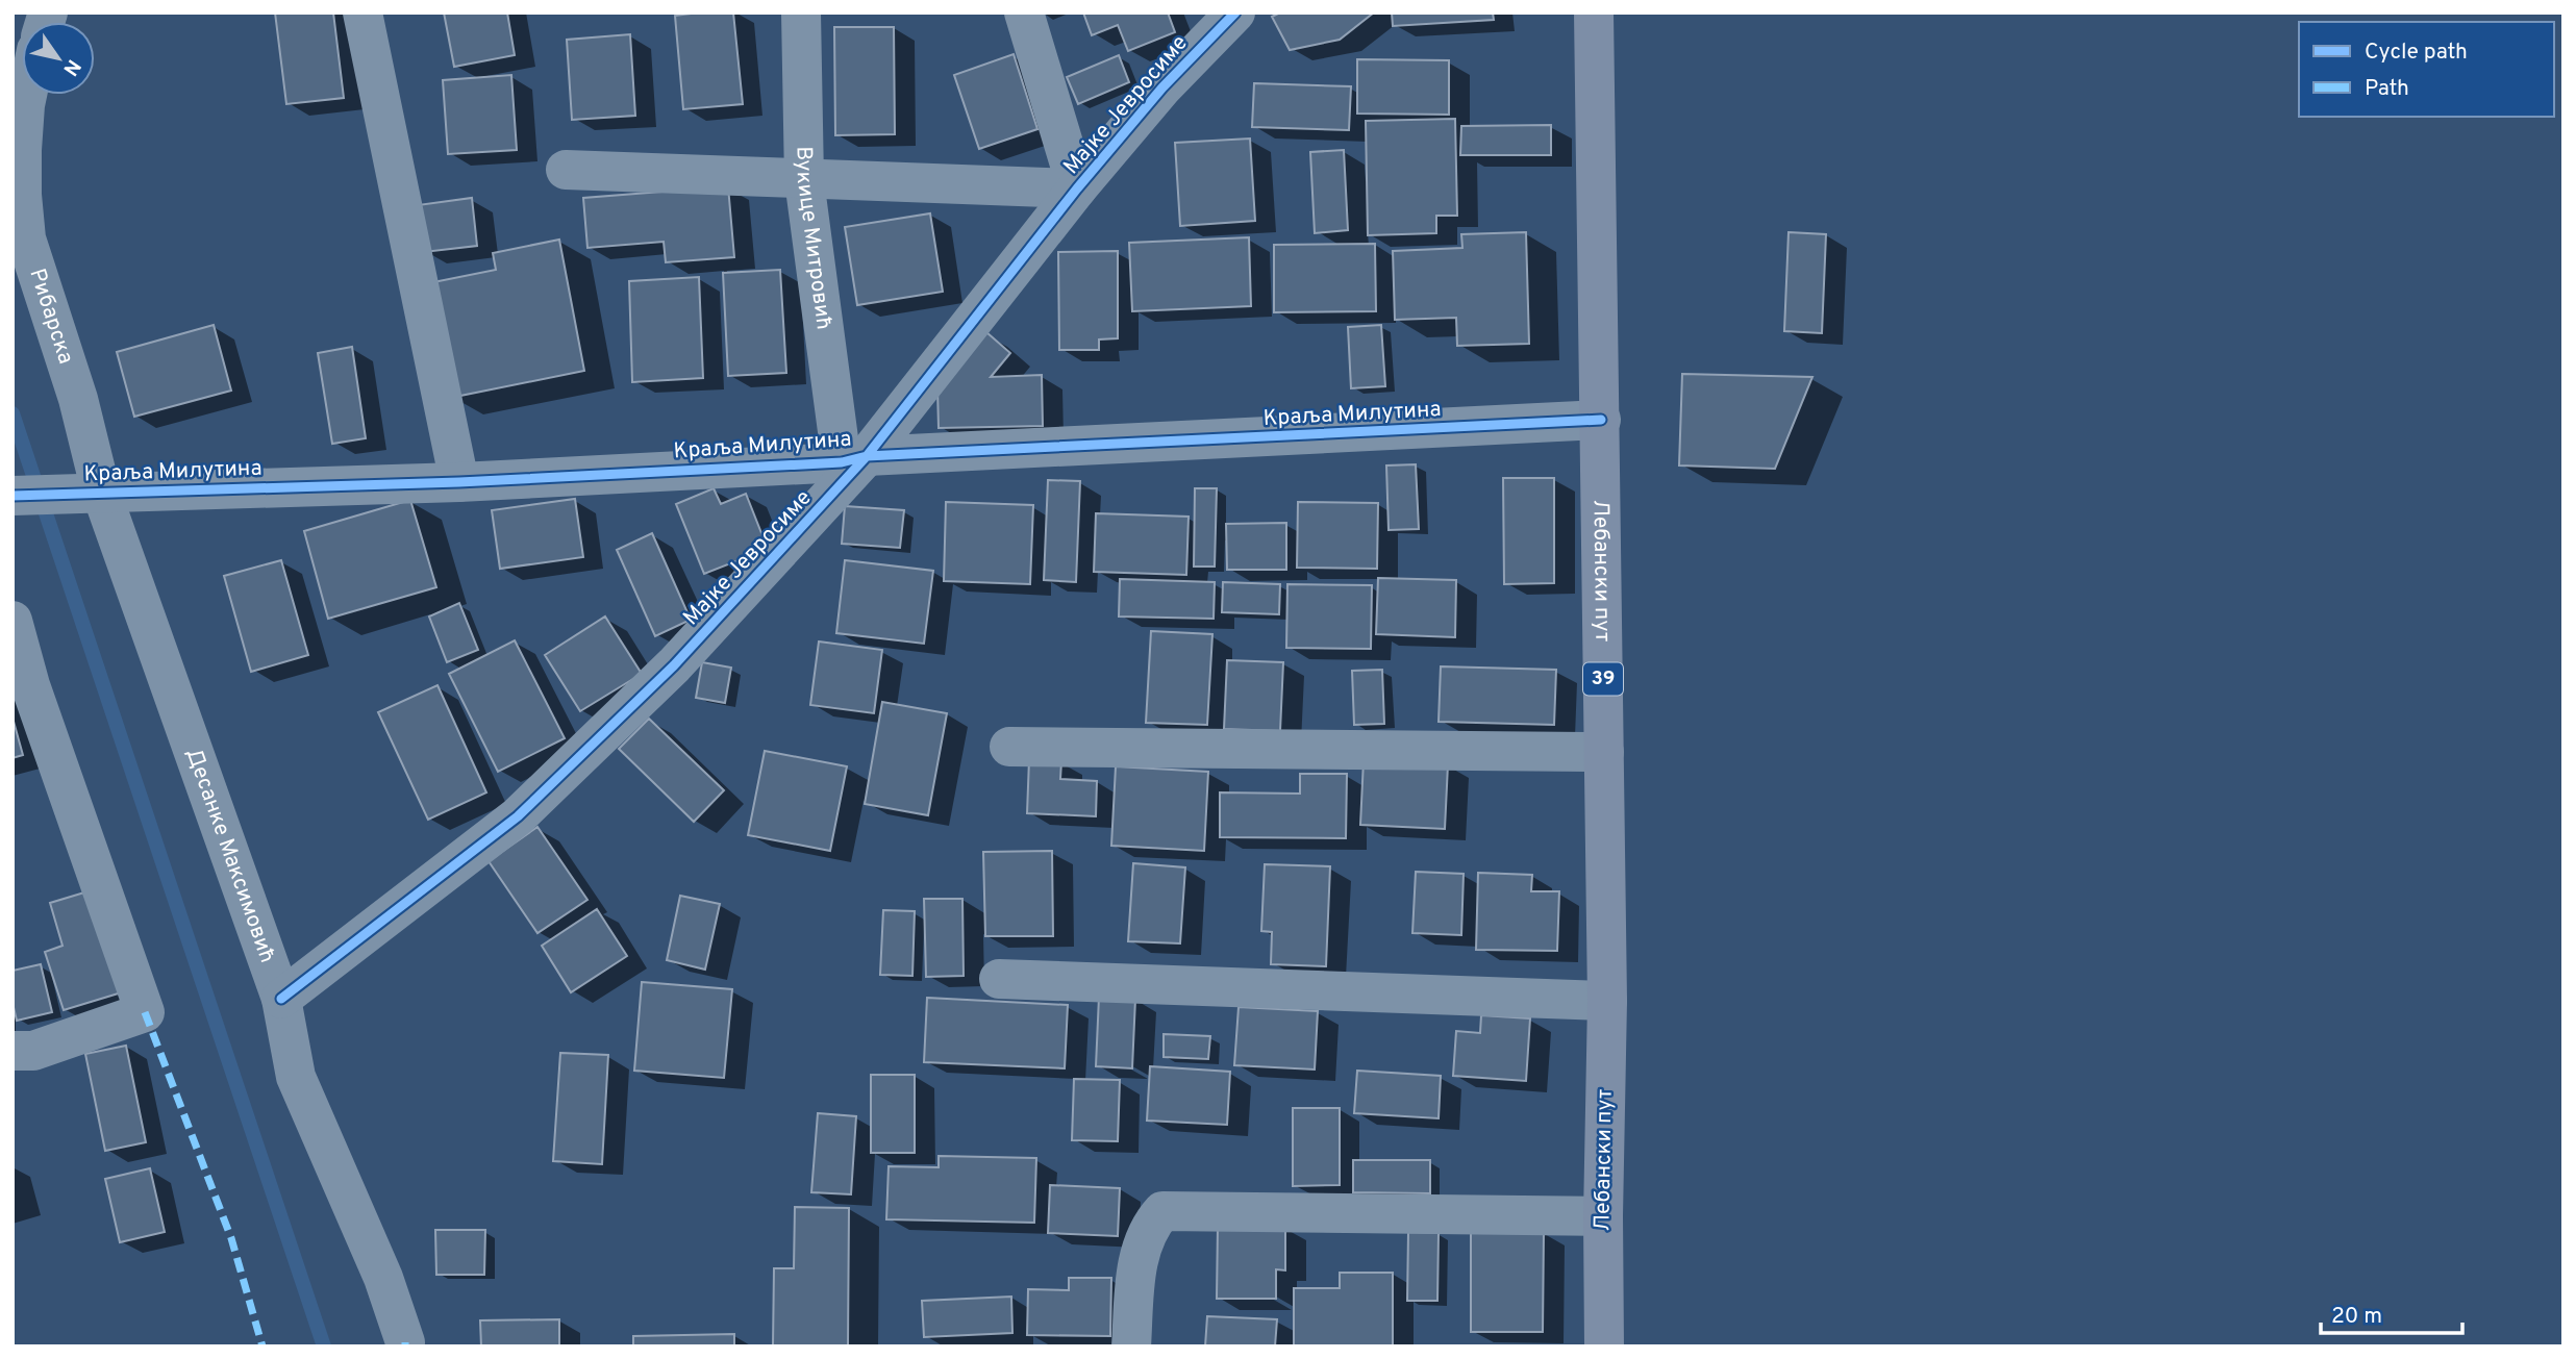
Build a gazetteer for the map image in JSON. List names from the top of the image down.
{
  "streets": {
    "main road": ["Лебански пут", "39"],
    "street": [
      "Мајке Јевросиме",
      "Вукице Митровић",
      "Рибарска",
      "Краља Милутина",
      "Десанке Максимовић"
    ]
  },
  "crossings": [
    ["Мајке Јевросиме", "Вукице Митровић"],
    ["Мајке Јевросиме", "Краља Милутина"],
    ["Мајке Јевросиме", "Десанке Максимовић"],
    ["Вукице Митровић", "Краља Милутина"],
    ["Рибарска", "Краља Милутина"],
    ["Рибарска", "Десанке Максимовић"],
    ["Краља Милутина", "Лебански пут"],
    ["Краља Милутина", "Десанке Максимовић"]
  ],
  "legend": ["Cycle path", "Path"],
  "scale_bar": "20 m",
  "north": "bottom right"
}
